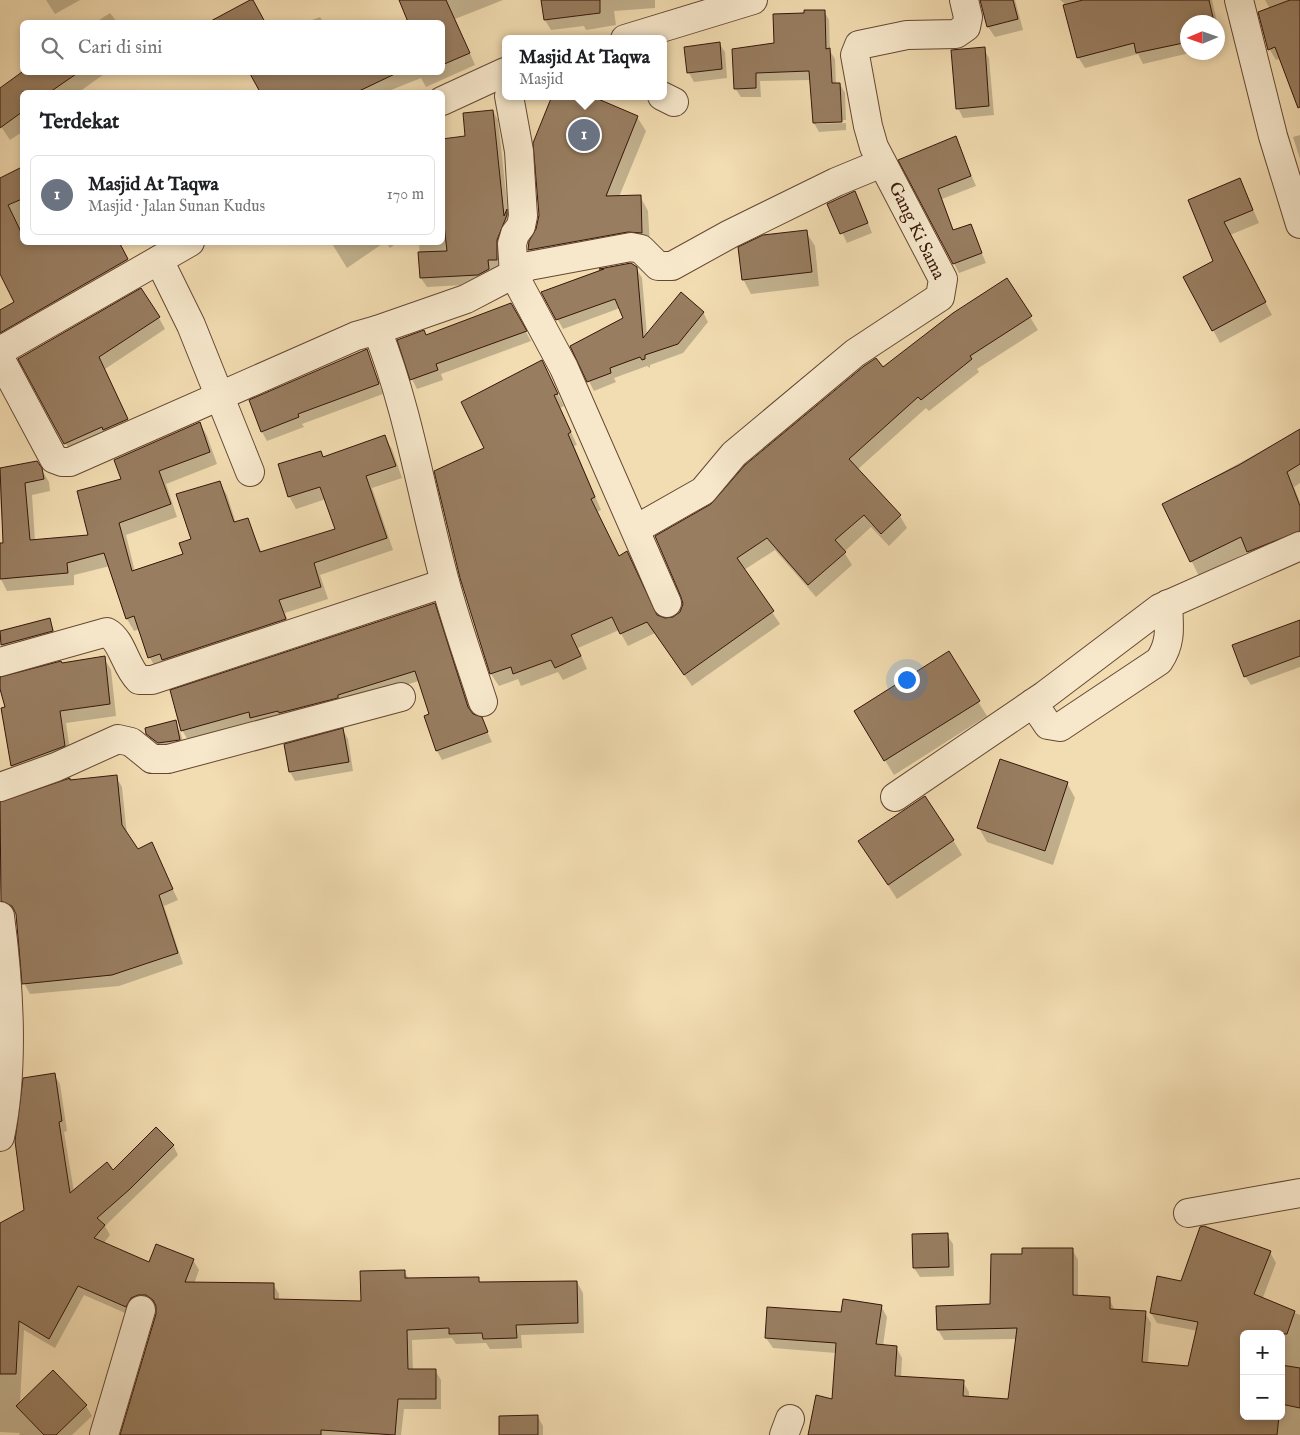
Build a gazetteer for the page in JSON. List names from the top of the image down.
{
  "streets": {
    "street": ["Gang Ki Sama"]
  },
  "north": "left",
  "page": {
    "search": "Cari di sini",
    "popup": ["Masjid At Taqwa", "Masjid"],
    "heading": "Terdekat",
    "pins": "1",
    "list": [
      {
        "mark": "1",
        "name": "Masjid At Taqwa",
        "note": "Masjid · Jalan Sunan Kudus",
        "value": "170 m"
      }
    ],
    "map_buttons": ["+", "−"]
  }
}
